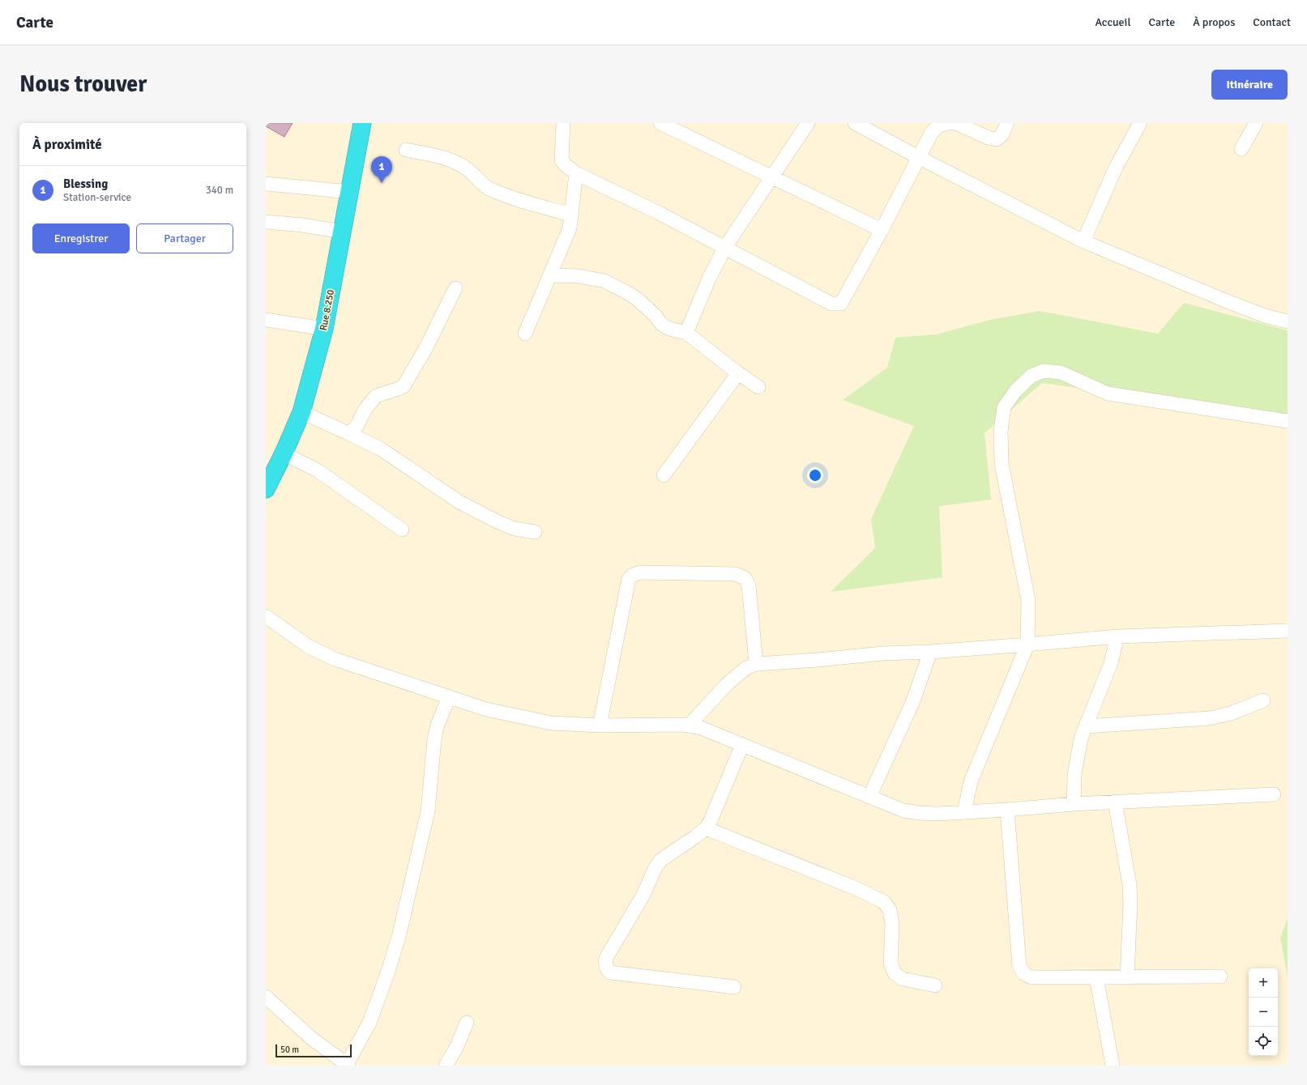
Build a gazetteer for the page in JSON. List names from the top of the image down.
{
  "streets": {
    "highway": ["Rue 8.250"]
  },
  "scale_bar": "50 m",
  "page": {
    "header": "Carte",
    "nav": [
      "Accueil",
      "Carte",
      "À propos",
      "Contact"
    ],
    "buttons": [
      "Itinéraire",
      ["Enregistrer", "Partager"]
    ],
    "title": "Nous trouver",
    "heading": "À proximité",
    "pins": "1",
    "list": [
      {
        "mark": "1",
        "name": "Blessing",
        "note": "Station-service",
        "value": "340 m"
      }
    ],
    "map_buttons": ["+", "−"],
    "scale": "50 m"
  }
}
